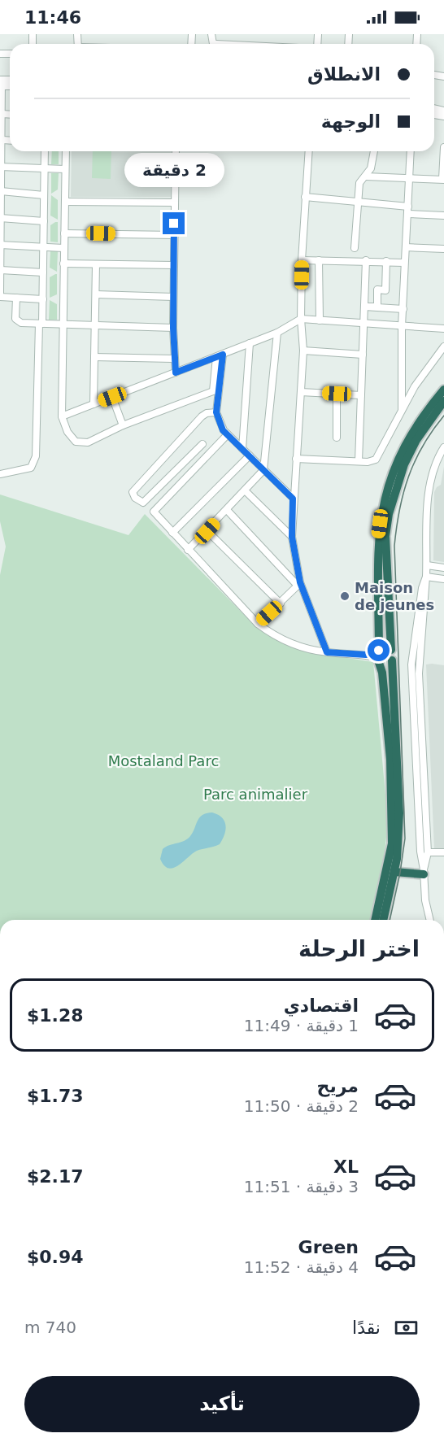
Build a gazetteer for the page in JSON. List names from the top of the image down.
{
  "parks": ["Mostaland Parc", "Parc animalier"],
  "places": ["Maison de jeunes"],
  "page": {
    "status": "11:46",
    "banner": ["الانطلاق", "الوجهة"],
    "bubble": "2 دقيقة",
    "heading": "اختر الرحلة",
    "list": [
      {
        "name": "اقتصادي",
        "note": "1 دقيقة · 11:49",
        "value": "$1.28"
      },
      {
        "name": "مريح",
        "note": "2 دقيقة · 11:50",
        "value": "$1.73"
      },
      {
        "name": "XL",
        "note": "3 دقيقة · 11:51",
        "value": "$2.17"
      },
      {
        "name": "Green",
        "note": "4 دقيقة · 11:52",
        "value": "$0.94"
      }
    ],
    "pay": ["نقدًا", "740 m"],
    "buttons": "تأكيد"
  }
}
